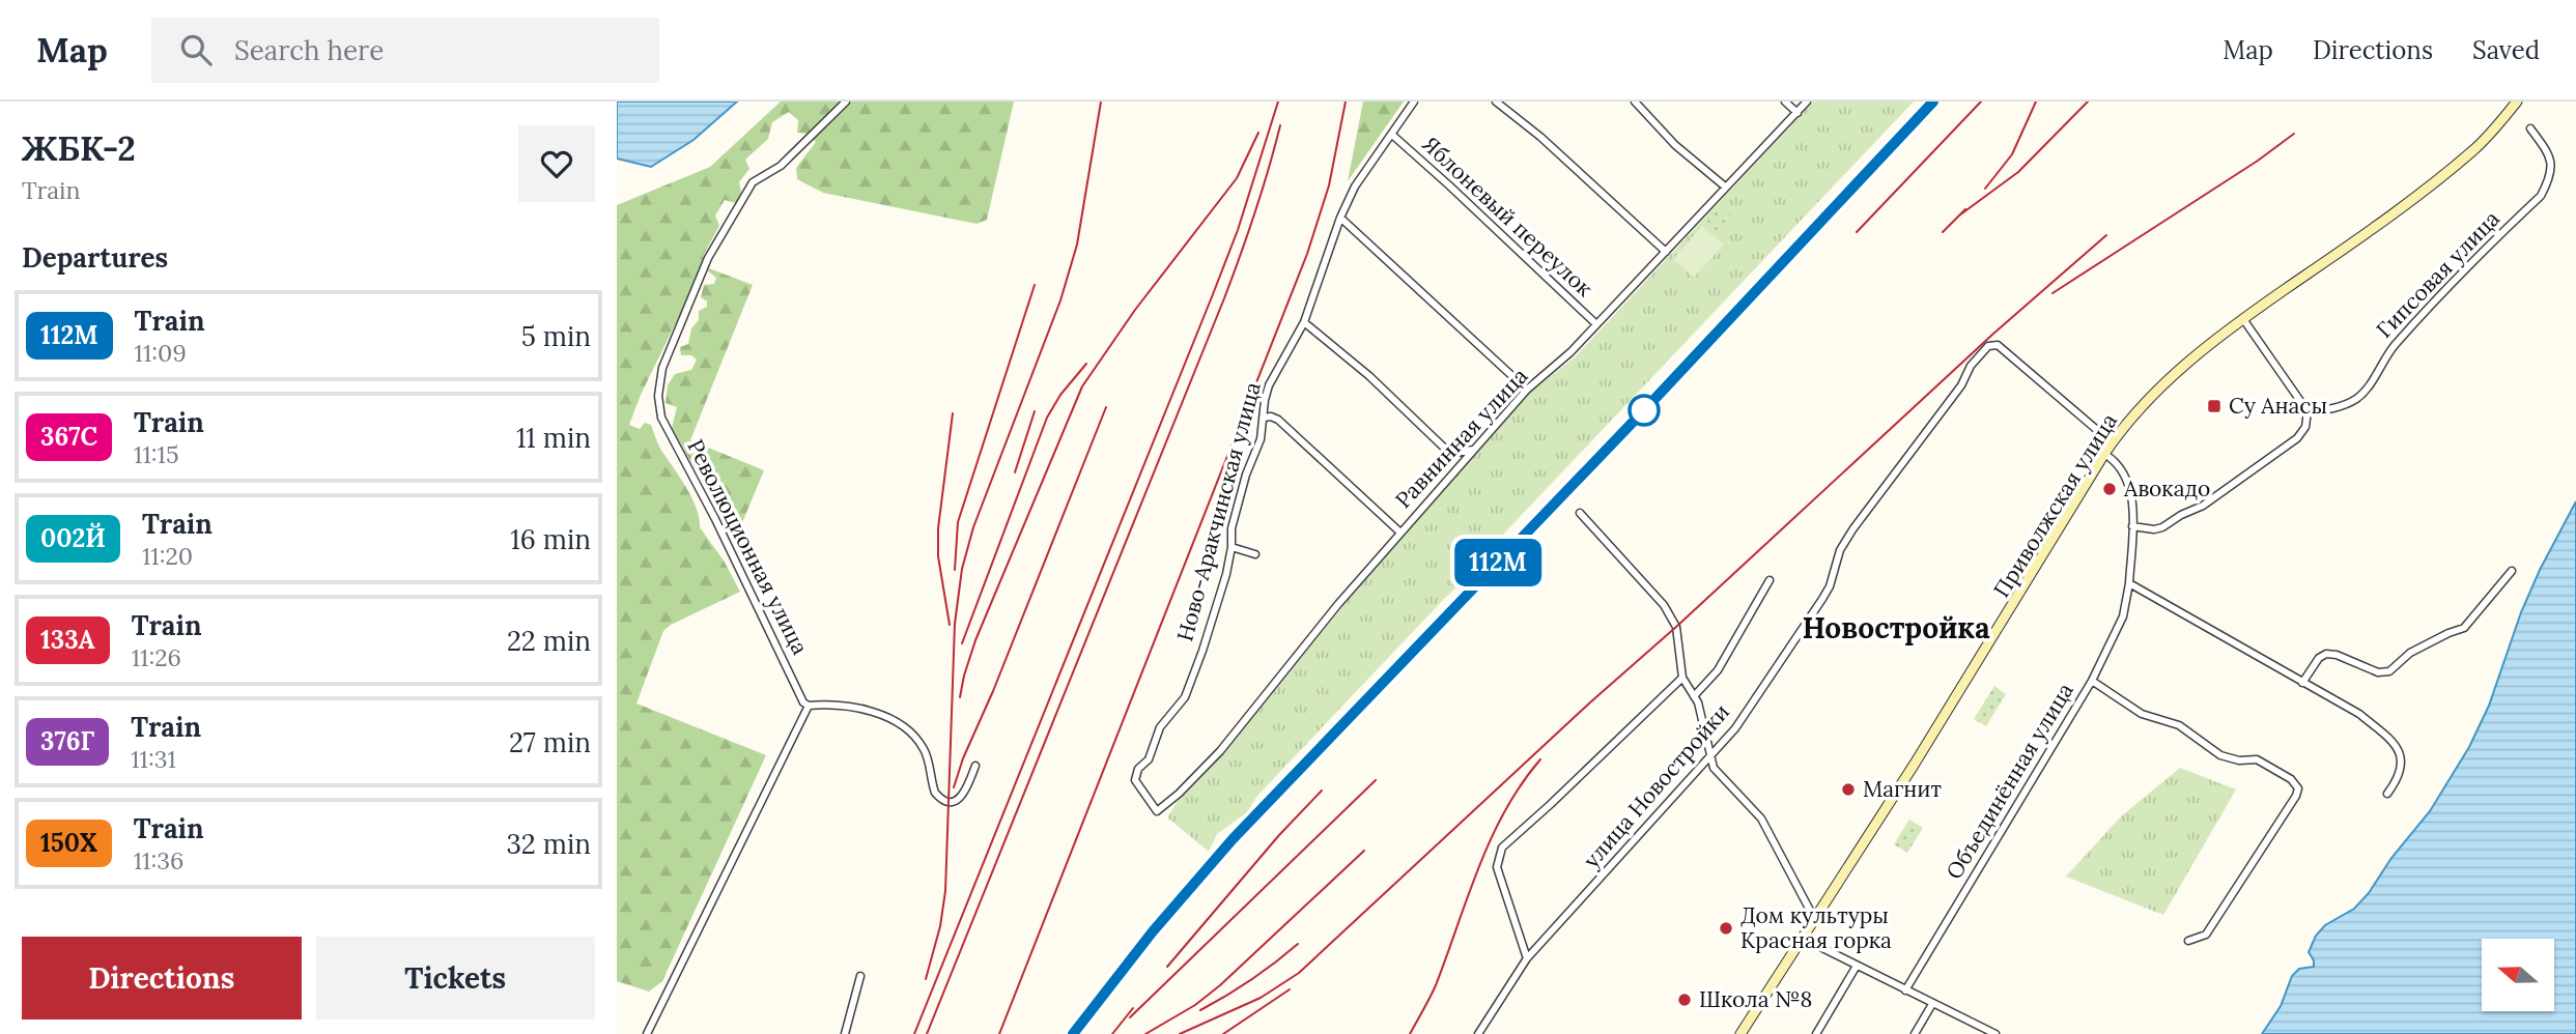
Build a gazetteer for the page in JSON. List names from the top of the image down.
{
  "streets": {
    "main road": ["Приволжская улица"],
    "street": [
      "Яблоневый переулок",
      "Гипсовая улица",
      "Равнинная улица",
      "Ново-Аракчинская улица",
      "Революционная улица",
      "Объединённая улица",
      "улица Новостройки"
    ]
  },
  "crossings": [
    ["Яблоневый переулок", "Равнинная улица"],
    ["Яблоневый переулок", "Ново-Аракчинская улица"],
    ["Равнинная улица", "Ново-Аракчинская улица"],
    ["Приволжская улица", "Объединённая улица"],
    ["Приволжская улица", "улица Новостройки"]
  ],
  "districts": ["Новостройка"],
  "places": {
    "transit": ["Су Анасы"],
    "other": [
      "Авокадо",
      "Магнит",
      "Дом культуры Красная горка",
      "Школа №8"
    ]
  },
  "north": "left",
  "page": {
    "header": "Map",
    "search": "Search here",
    "nav": ["Map", "Directions", "Saved"],
    "heading": [
      ["ЖБК-2", "Train"],
      "Departures"
    ],
    "on_map": "112М",
    "list": [
      {
        "mark": "112М",
        "name": "Train",
        "note": "11:09",
        "value": "5 min"
      },
      {
        "mark": "367С",
        "name": "Train",
        "note": "11:15",
        "value": "11 min"
      },
      {
        "mark": "002Й",
        "name": "Train",
        "note": "11:20",
        "value": "16 min"
      },
      {
        "mark": "133А",
        "name": "Train",
        "note": "11:26",
        "value": "22 min"
      },
      {
        "mark": "376Г",
        "name": "Train",
        "note": "11:31",
        "value": "27 min"
      },
      {
        "mark": "150Х",
        "name": "Train",
        "note": "11:36",
        "value": "32 min"
      }
    ],
    "buttons": ["Directions", "Tickets"]
  }
}
